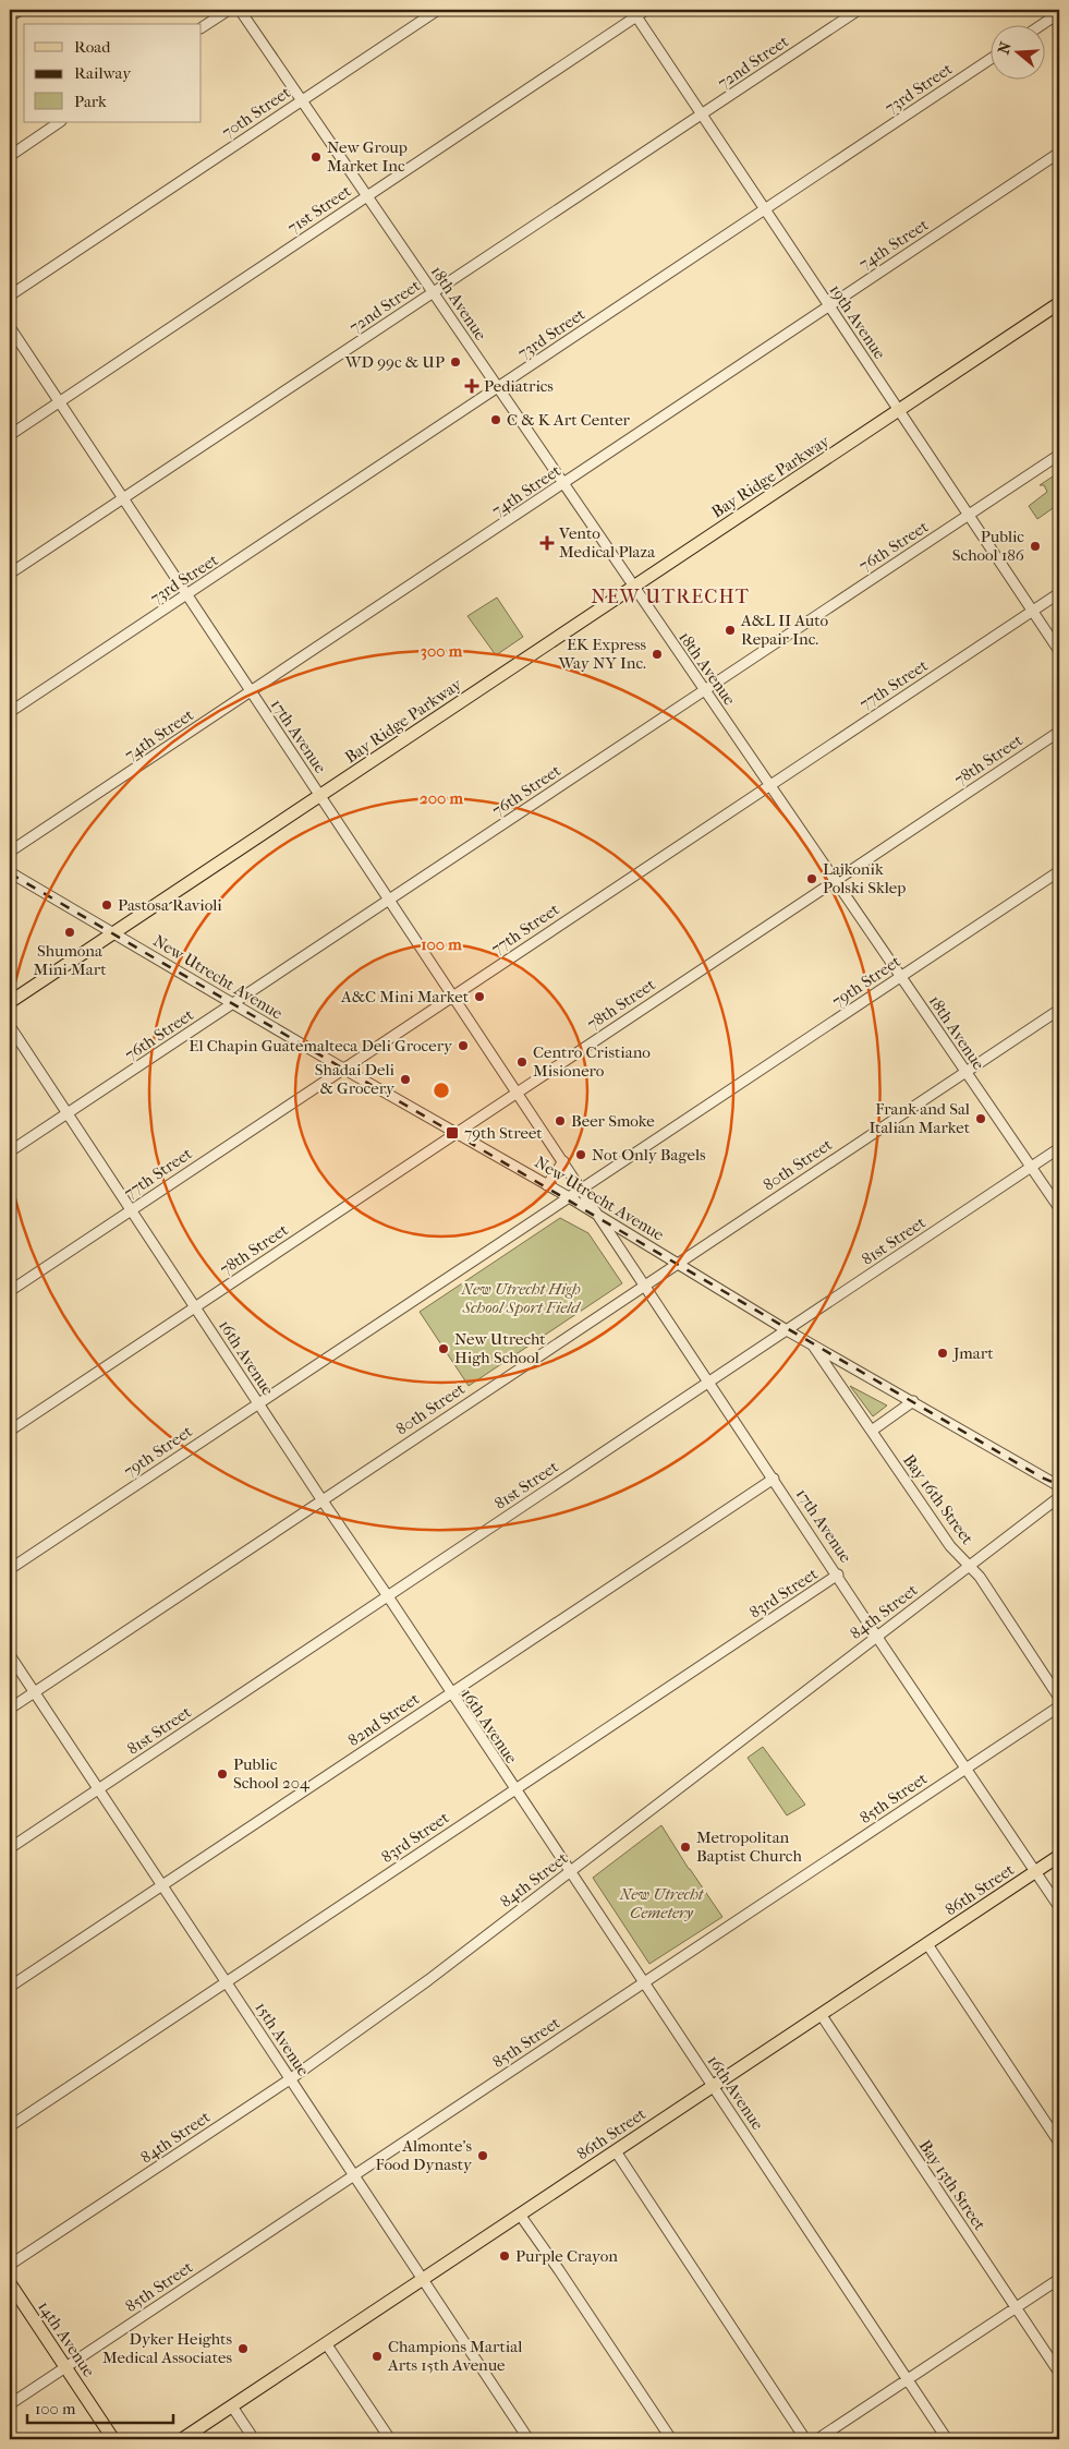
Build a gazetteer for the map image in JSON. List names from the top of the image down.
{
  "streets": {
    "main road": ["Bay Ridge Parkway", "86th Street", "14th Avenue"],
    "street": [
      "72nd Street",
      "73rd Street",
      "70th Street",
      "71st Street",
      "74th Street",
      "18th Avenue",
      "19th Avenue",
      "76th Street",
      "77th Street",
      "17th Avenue",
      "78th Street",
      "New Utrecht Avenue",
      "79th Street",
      "80th Street",
      "81st Street",
      "16th Avenue",
      "Bay 16th Street",
      "83rd Street",
      "84th Street",
      "82nd Street",
      "85th Street",
      "15th Avenue",
      "Bay 13th Street"
    ]
  },
  "crossings": [
    ["72nd Street", "18th Avenue"],
    ["72nd Street", "19th Avenue"],
    ["72nd Street", "17th Avenue"],
    ["73rd Street", "18th Avenue"],
    ["73rd Street", "19th Avenue"],
    ["73rd Street", "17th Avenue"],
    ["70th Street", "18th Avenue"],
    ["71st Street", "18th Avenue"],
    ["71st Street", "19th Avenue"],
    ["71st Street", "17th Avenue"],
    ["74th Street", "18th Avenue"],
    ["74th Street", "19th Avenue"],
    ["74th Street", "17th Avenue"],
    ["18th Avenue", "Bay Ridge Parkway"],
    ["18th Avenue", "76th Street"],
    ["18th Avenue", "77th Street"],
    ["18th Avenue", "78th Street"],
    ["18th Avenue", "79th Street"],
    ["18th Avenue", "80th Street"],
    ["18th Avenue", "81st Street"],
    ["19th Avenue", "Bay Ridge Parkway"],
    ["19th Avenue", "76th Street"],
    ["19th Avenue", "77th Street"],
    ["Bay Ridge Parkway", "17th Avenue"],
    ["Bay Ridge Parkway", "New Utrecht Avenue"],
    ["76th Street", "17th Avenue"],
    ["76th Street", "New Utrecht Avenue"],
    ["76th Street", "16th Avenue"],
    ["77th Street", "17th Avenue"],
    ["77th Street", "New Utrecht Avenue"],
    ["77th Street", "16th Avenue"],
    ["17th Avenue", "78th Street"],
    ["17th Avenue", "New Utrecht Avenue"],
    ["17th Avenue", "79th Street"],
    ["17th Avenue", "80th Street"],
    ["17th Avenue", "81st Street"],
    ["17th Avenue", "83rd Street"],
    ["17th Avenue", "84th Street"],
    ["17th Avenue", "82nd Street"],
    ["17th Avenue", "85th Street"],
    ["17th Avenue", "86th Street"],
    ["78th Street", "New Utrecht Avenue"],
    ["78th Street", "16th Avenue"],
    ["New Utrecht Avenue", "79th Street"],
    ["New Utrecht Avenue", "80th Street"],
    ["New Utrecht Avenue", "81st Street"],
    ["New Utrecht Avenue", "Bay 16th Street"],
    ["79th Street", "16th Avenue"],
    ["80th Street", "16th Avenue"],
    ["80th Street", "15th Avenue"],
    ["81st Street", "16th Avenue"],
    ["81st Street", "15th Avenue"],
    ["16th Avenue", "83rd Street"],
    ["16th Avenue", "84th Street"],
    ["16th Avenue", "82nd Street"],
    ["16th Avenue", "85th Street"],
    ["16th Avenue", "86th Street"],
    ["Bay 16th Street", "84th Street"],
    ["83rd Street", "15th Avenue"],
    ["84th Street", "15th Avenue"],
    ["82nd Street", "15th Avenue"],
    ["85th Street", "15th Avenue"],
    ["85th Street", "14th Avenue"],
    ["86th Street", "15th Avenue"],
    ["86th Street", "Bay 13th Street"]
  ],
  "districts": ["NEW UTRECHT"],
  "parks": ["New Utrecht High School Sport Field", "New Utrecht Cemetery"],
  "places": {
    "other": [
      "New Group Market Inc",
      "WD 99c & UP",
      "C & K Art Center",
      "Public School 186",
      "A&L II Auto Repair Inc.",
      "EK Express Way NY Inc.",
      "Lajkonik Polski Sklep",
      "Pastosa Ravioli",
      "Shumona Mini Mart",
      "A&C Mini Market",
      "El Chapin Guatemalteca Deli Grocery",
      "Centro Cristiano Misionero",
      "Shadai Deli & Grocery",
      "Frank and Sal Italian Market",
      "Beer Smoke",
      "Not Only Bagels",
      "New Utrecht High School",
      "Jmart",
      "Public School 204",
      "Metropolitan Baptist Church",
      "Almonte's Food Dynasty",
      "Purple Crayon",
      "Dyker Heights Medical Associates",
      "Champions Martial Arts 15th Avenue"
    ],
    "health": ["Pediatrics", "Vento Medical Plaza"],
    "transit": ["79th Street"]
  },
  "legend": ["Road", "Railway", "Park"],
  "scale_bar": "100 m",
  "north": "left",
  "rings": ["300 m", "200 m", "100 m"]
}
